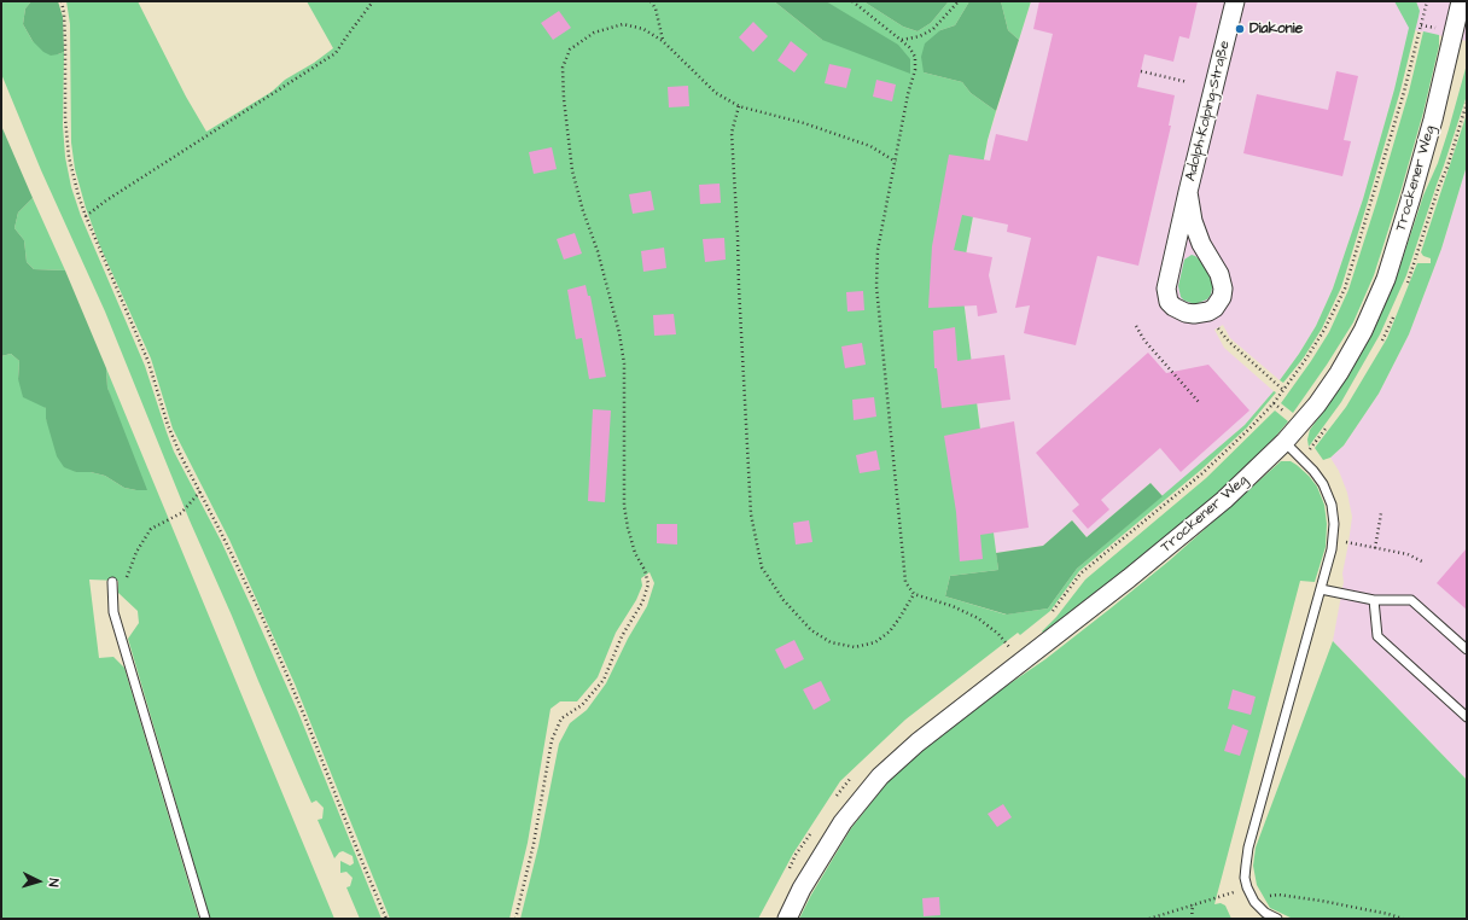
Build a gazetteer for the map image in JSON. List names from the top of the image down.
{
  "streets": {
    "street": ["Adolph-Kolping-Straße", "Trockener Weg"]
  },
  "places": ["Diakonie"],
  "north": "right"
}
